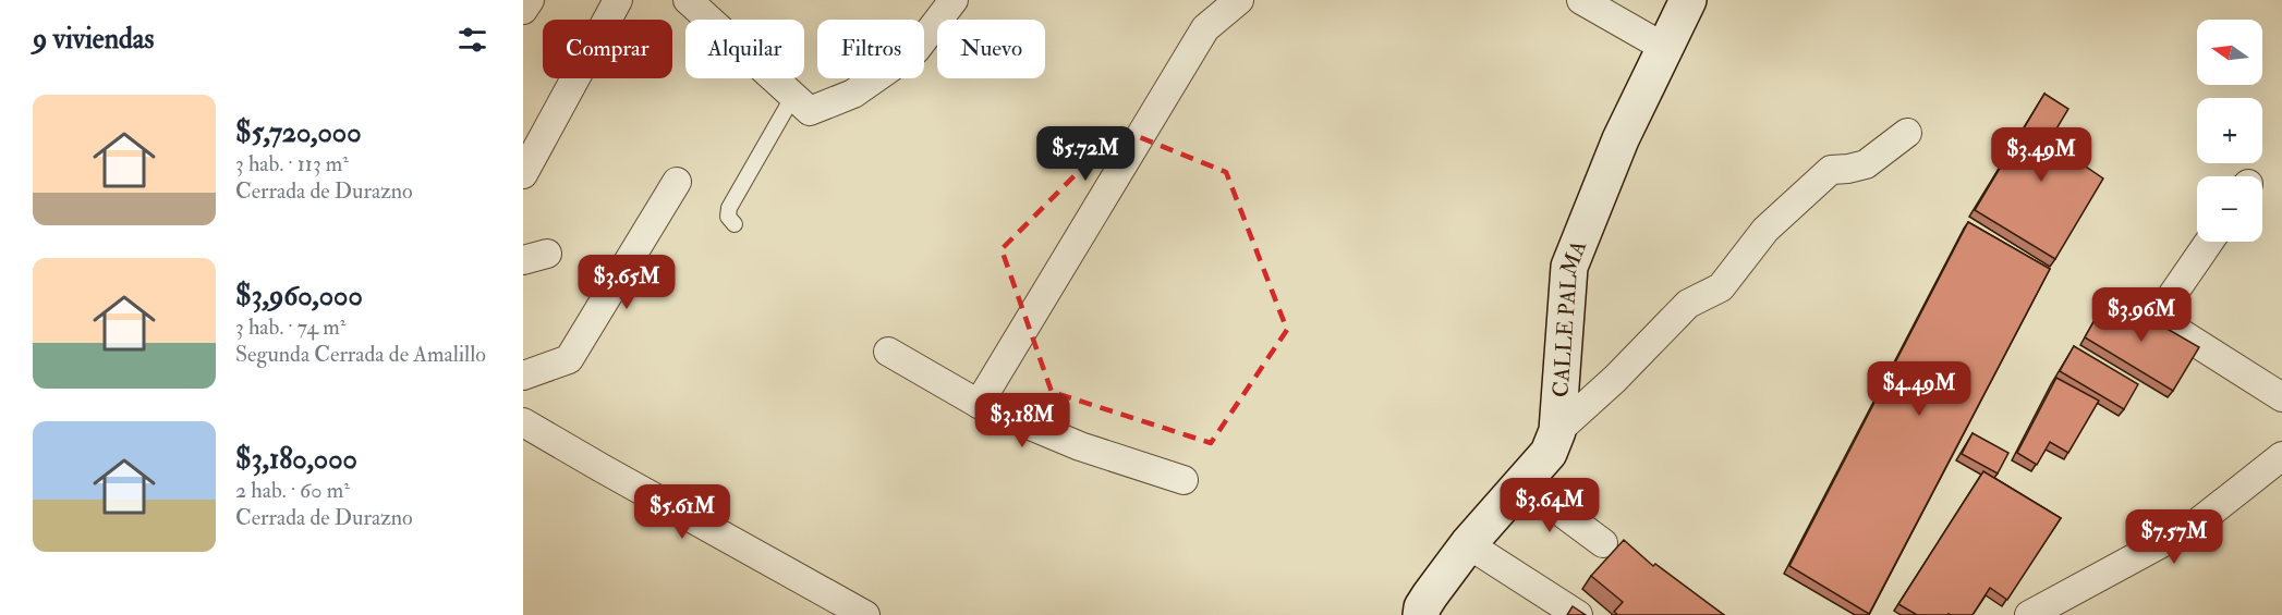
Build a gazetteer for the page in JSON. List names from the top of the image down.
{
  "streets": {
    "street": ["CALLE PALMA"]
  },
  "north": "left",
  "page": {
    "heading": "9 viviendas",
    "map_buttons": ["+", "−"],
    "chip": [
      "Comprar",
      "Alquilar",
      "Filtros",
      "Nuevo"
    ],
    "list": [
      {
        "name": "$5,720,000",
        "note": "3 hab. · 113 m² · Cerrada de Durazno"
      },
      {
        "name": "$3,960,000",
        "note": "3 hab. · 74 m² · Segunda Cerrada de Amalillo"
      },
      {
        "name": "$3,180,000",
        "note": "2 hab. · 60 m² · Cerrada de Durazno"
      }
    ],
    "price": [
      "$5.72M",
      "$3.49M",
      "$3.65M",
      "$3.96M",
      "$4.49M",
      "$3.18M",
      "$3.64M",
      "$5.61M",
      "$7.57M"
    ]
  }
}
